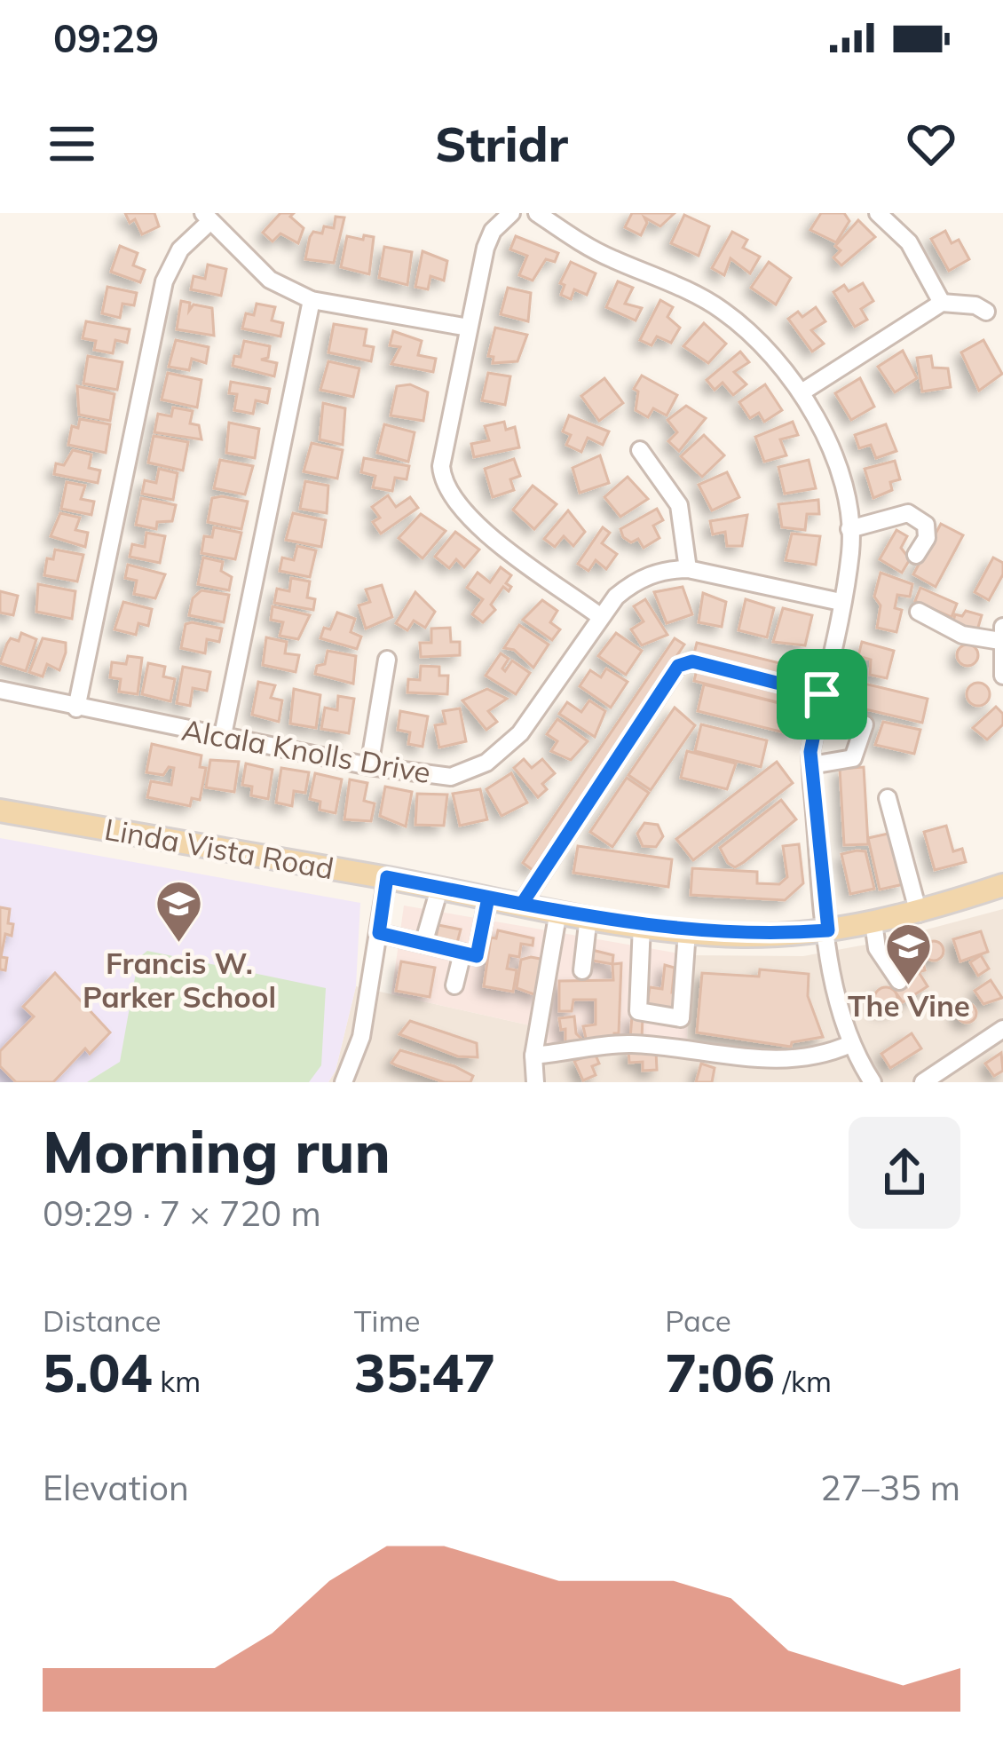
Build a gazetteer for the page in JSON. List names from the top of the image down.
{
  "streets": {
    "main road": ["Linda Vista Road"],
    "street": ["Alcala Knolls Drive"]
  },
  "places": {
    "school or university": ["Francis W. Parker School", "The Vine"]
  },
  "page": {
    "status": "09:29",
    "header": "Stridr",
    "heading": ["Morning run", "09:29 · 7 × 720 m"],
    "stats": [
      ["Distance", "5.04 km"],
      ["Time", "35:47"],
      ["Pace", "7:06 /km"]
    ],
    "chart": ["Elevation", "27–35 m"]
  }
}
